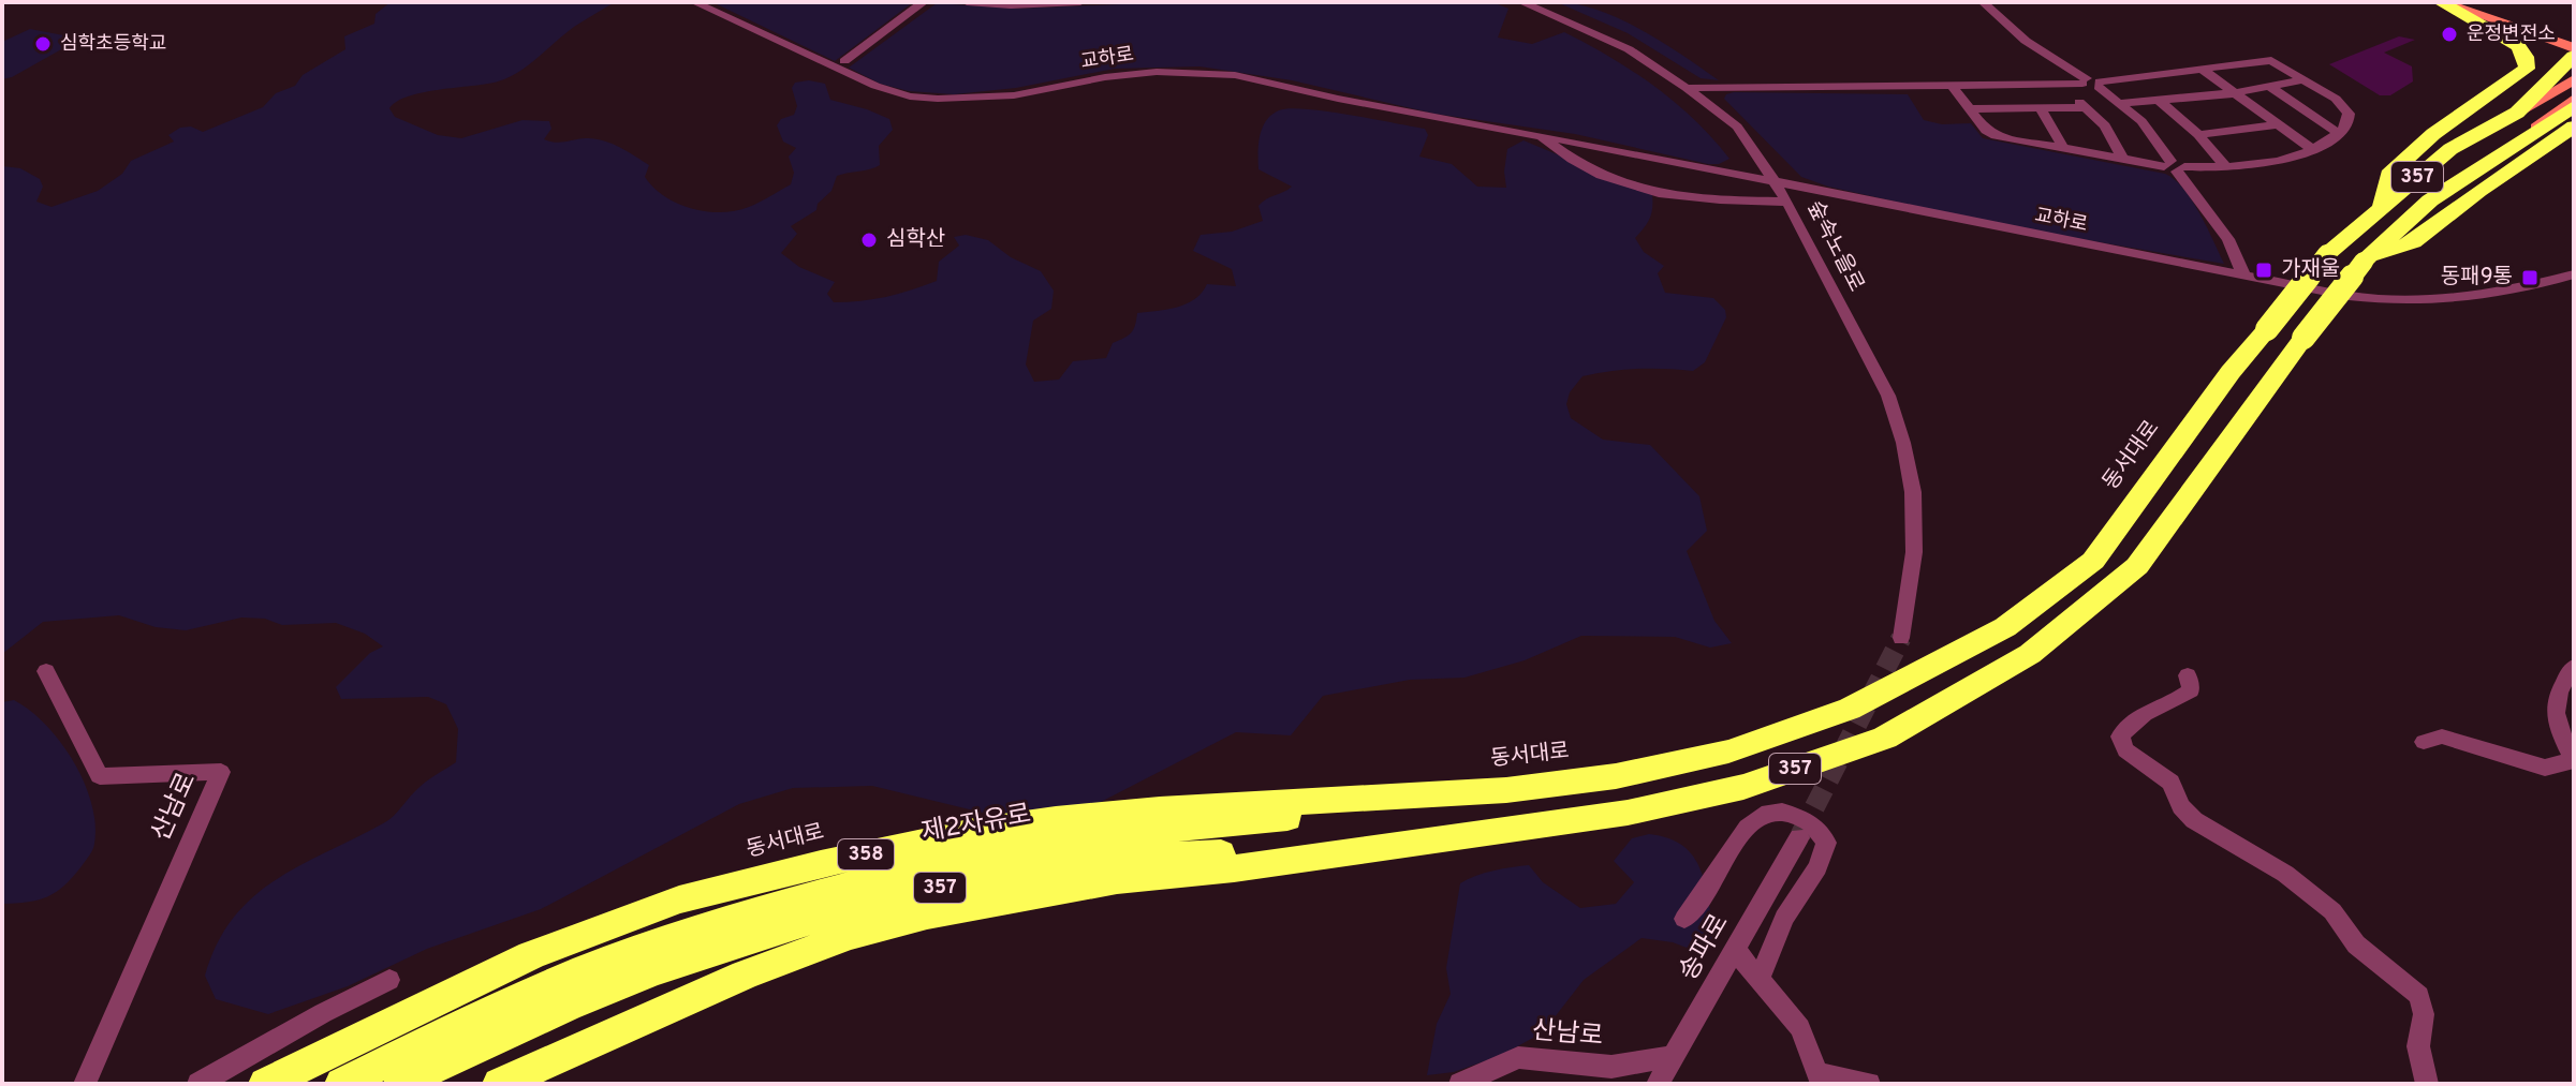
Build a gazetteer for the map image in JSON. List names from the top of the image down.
{
  "streets": {
    "highway": [
      "357",
      "동서대로",
      "제2자유로",
      "358"
    ],
    "street": [
      "교하로",
      "숲속노을로",
      "산남로",
      "송파로"
    ]
  },
  "crossings": [
    ["교하로", "숲속노을로"],
    ["동서대로", "제2자유로"],
    ["산남로", "송파로"]
  ],
  "places": {
    "other": ["운정변전소", "심학초등학교", "심학산"],
    "transit": ["가재울", "동패9통"]
  }
}
